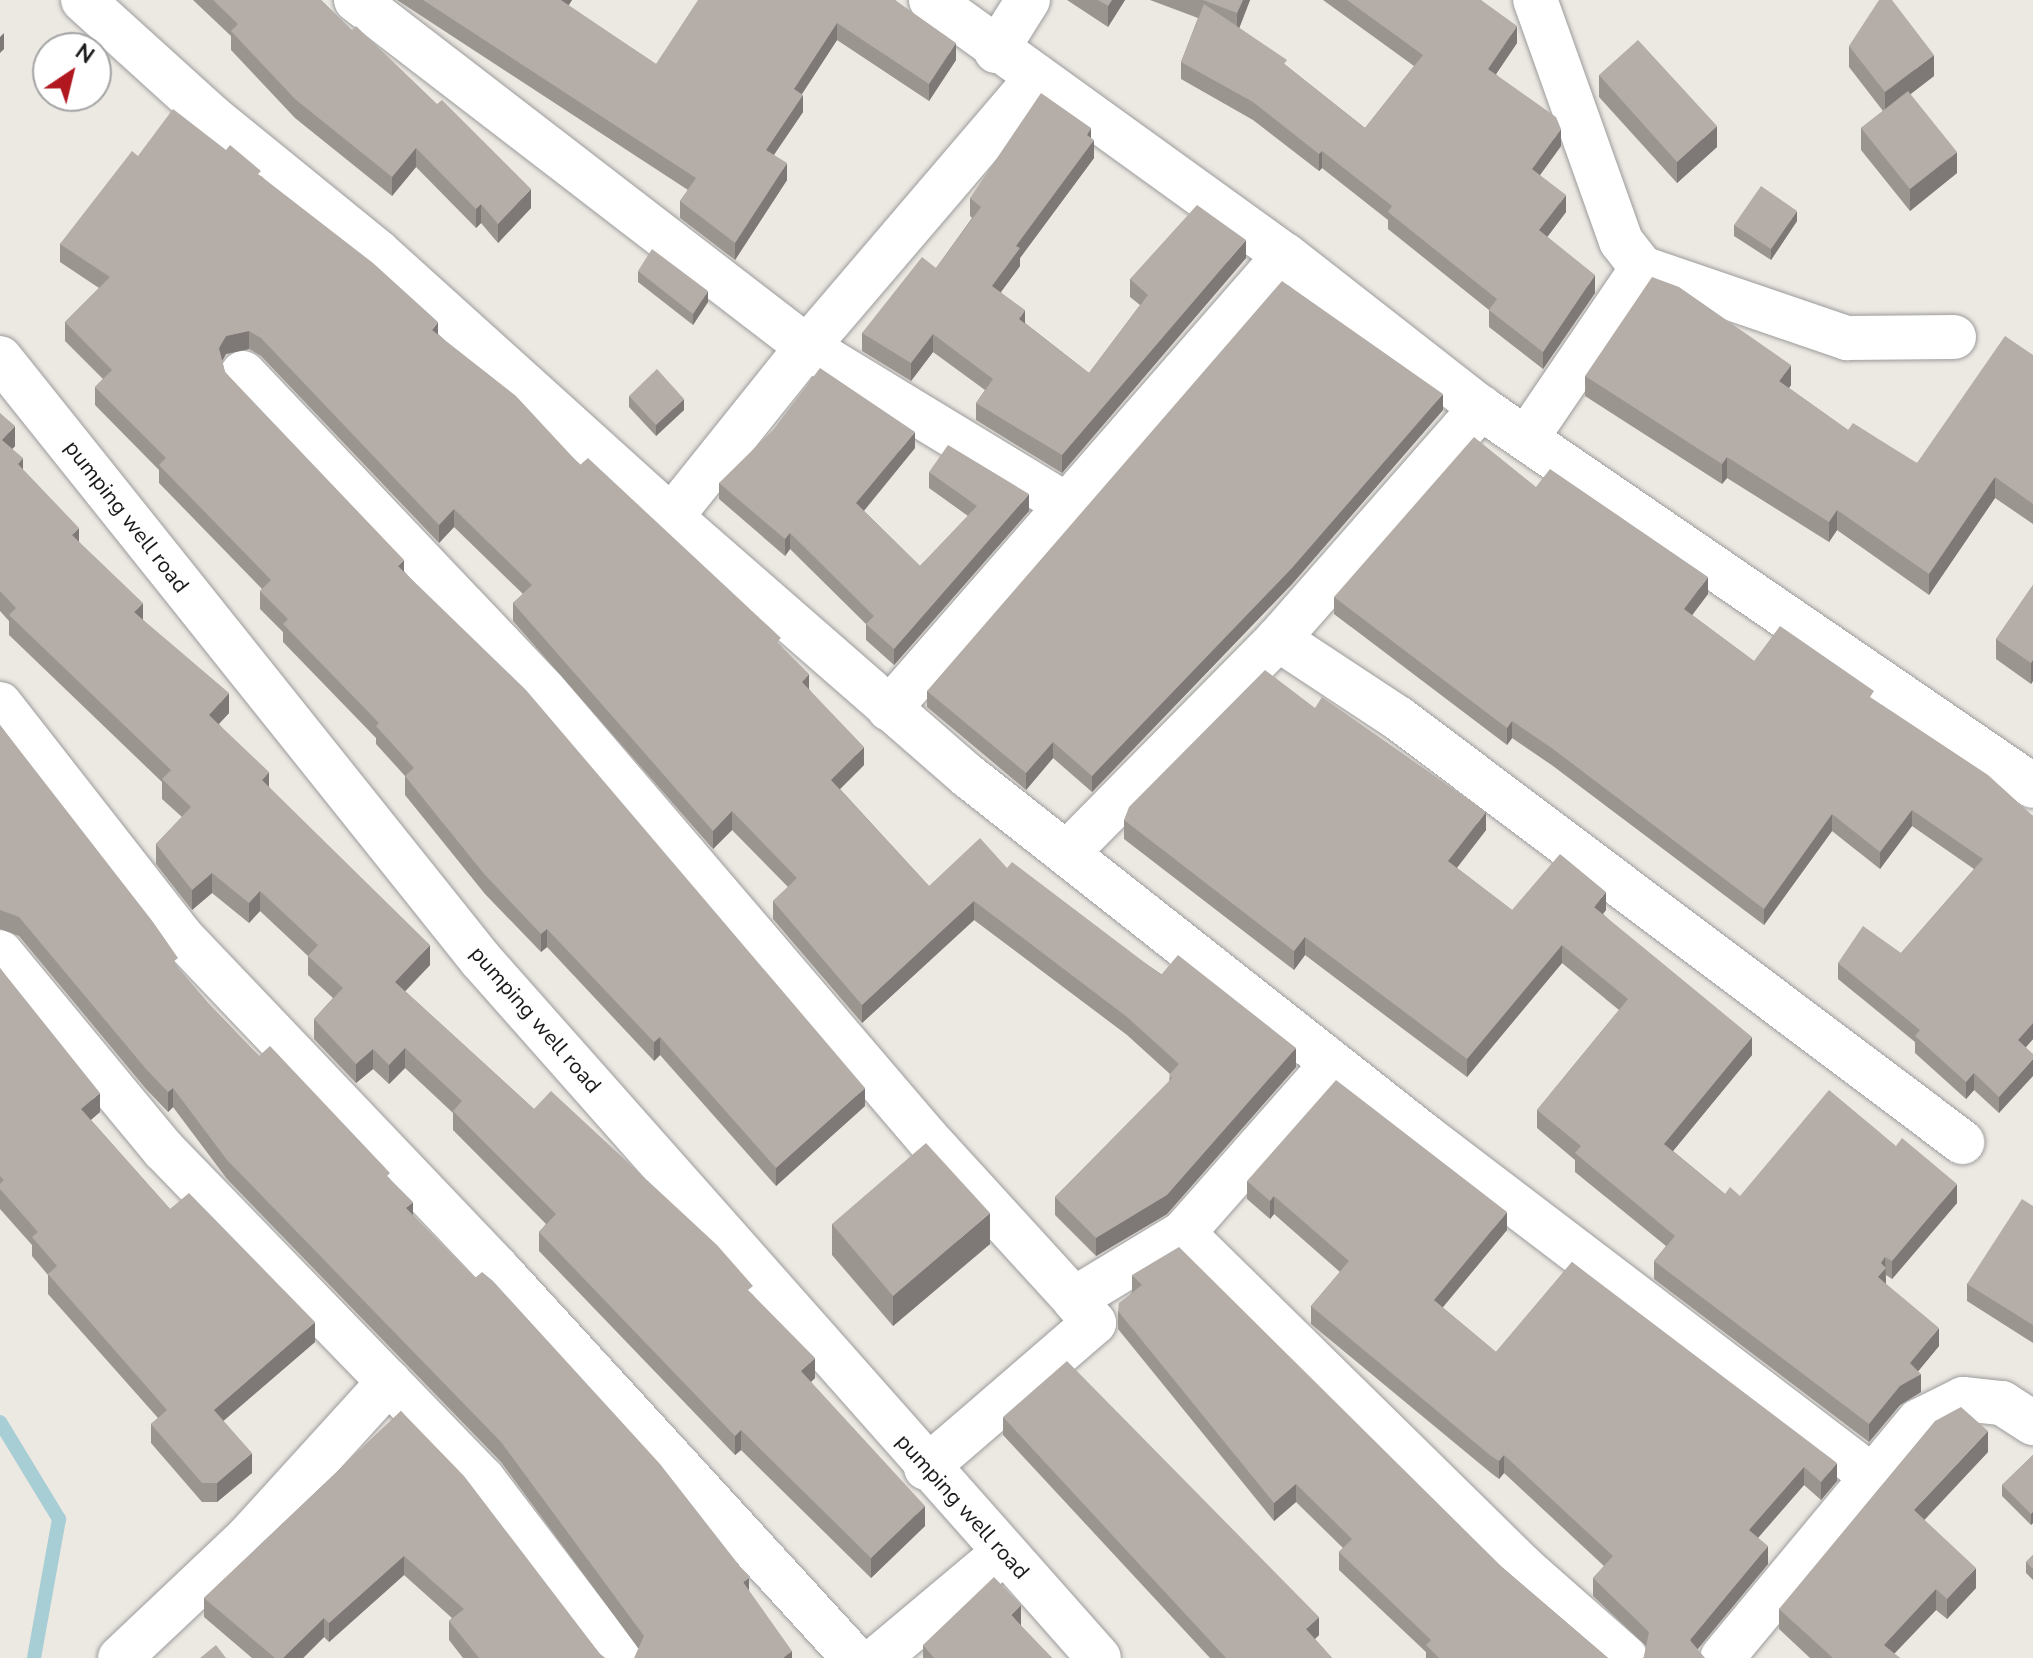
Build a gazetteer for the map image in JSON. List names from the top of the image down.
{
  "streets": {
    "street": ["pumping well road"]
  },
  "north": "top right"
}
